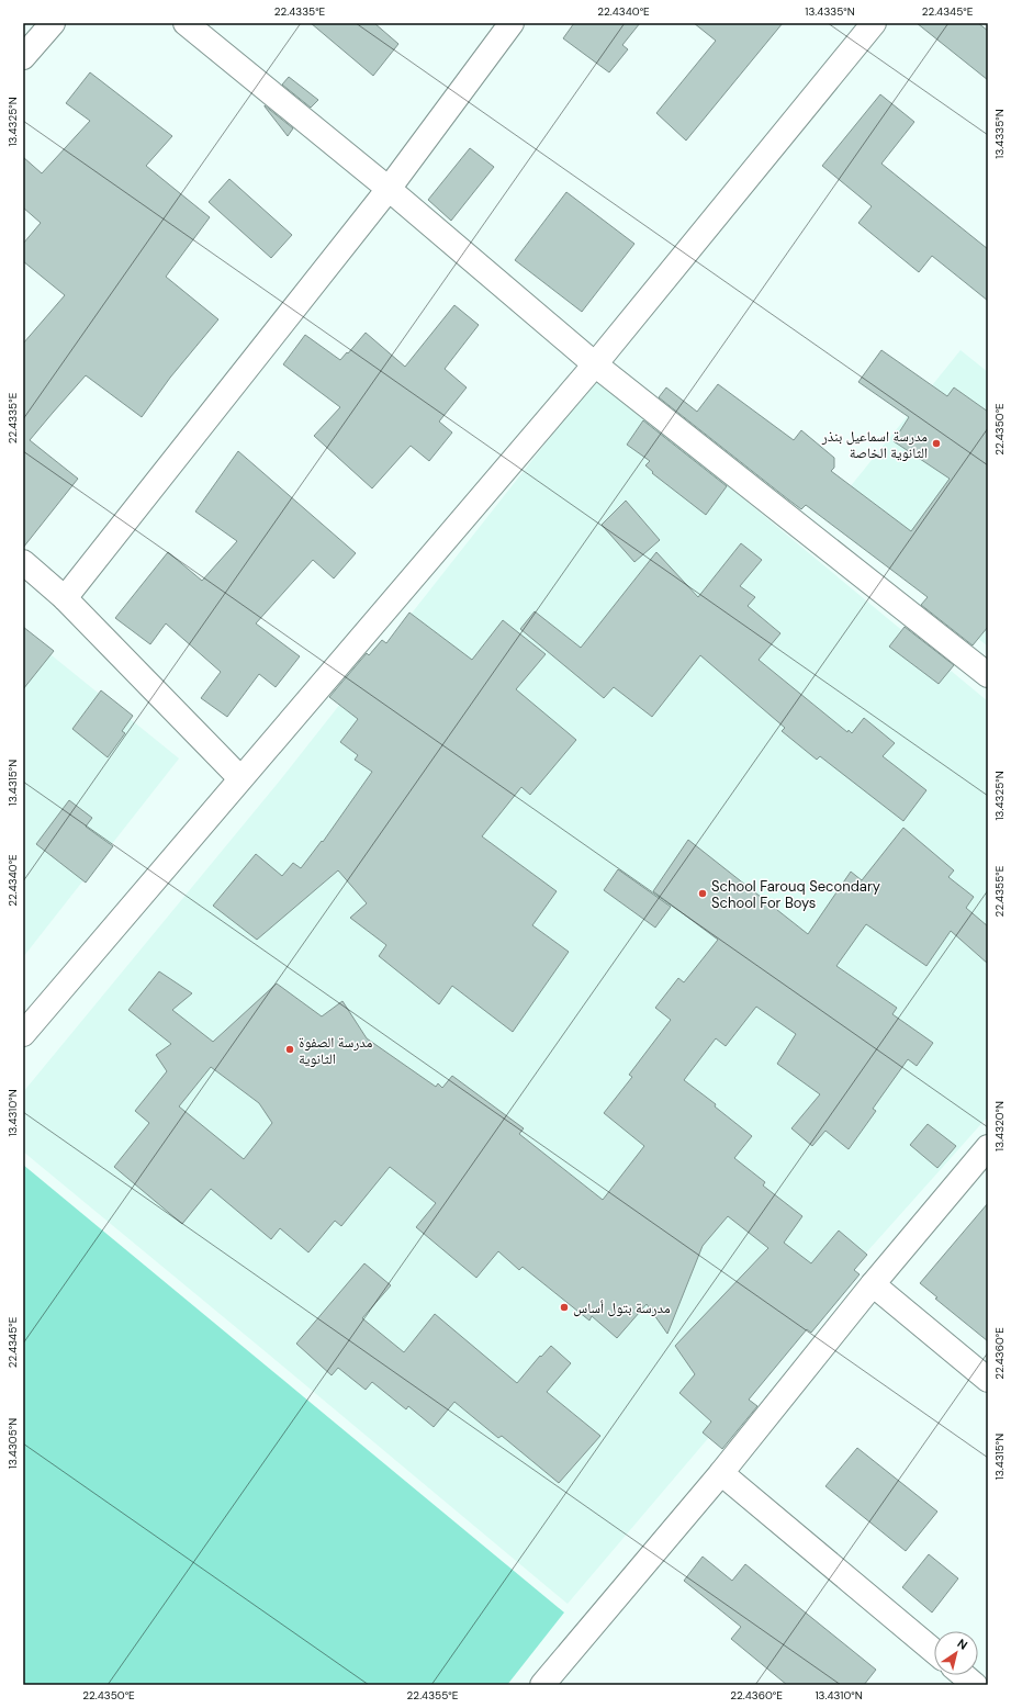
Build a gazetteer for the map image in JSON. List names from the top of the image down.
{
  "places": [
    "مدرسة اسماعيل بنذر الثانوية الخاصة",
    "School Farouq Secondary School For Boys",
    "مدرسة الصفوة الثانوية",
    "مدرسة بتول أساس"
  ],
  "north": "top right",
  "coordinates": [
    "22.4335°E",
    "22.4340°E",
    "13.4335°N",
    "22.4345°E",
    "13.4325°N",
    "22.4350°E",
    "13.4315°N",
    "22.4355°E",
    "13.4310°N",
    "13.4320°N",
    "22.4360°E",
    "13.4305°N"
  ]
}
